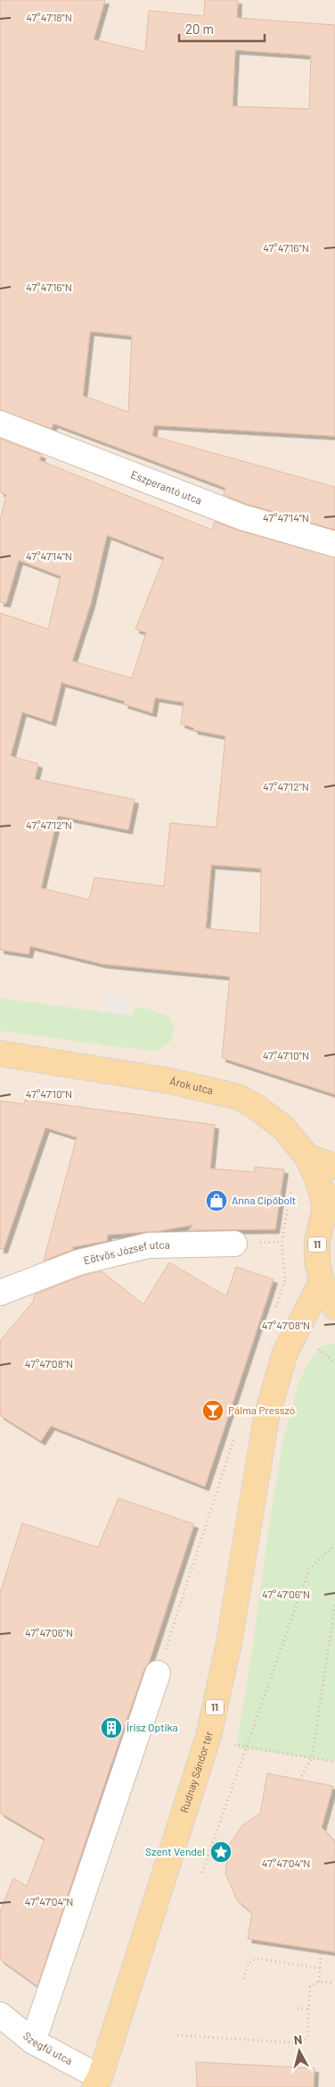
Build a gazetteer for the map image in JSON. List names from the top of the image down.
{
  "streets": {
    "main road": ["Árok utca", "11", "Rudnay Sándor tér"],
    "street": ["Eszperantó utca", "Eötvös József utca", "Szegfű utca"]
  },
  "crossings": [
    ["Árok utca", "11"],
    ["11", "Rudnay Sándor tér"],
    ["Rudnay Sándor tér", "Szegfű utca"]
  ],
  "places": {
    "shop": ["Anna Cipőbolt"],
    "bar": ["Pálma Presszó"],
    "building": ["Írisz Optika"],
    "place": ["Szent Vendel"]
  },
  "scale_bar": "20 m",
  "north": "top",
  "coordinates": [
    "47°47'18\"N",
    "47°47'16\"N",
    "47°47'14\"N",
    "47°47'12\"N",
    "47°47'10\"N",
    "47°47'08\"N",
    "47°47'06\"N",
    "47°47'04\"N"
  ]
}
